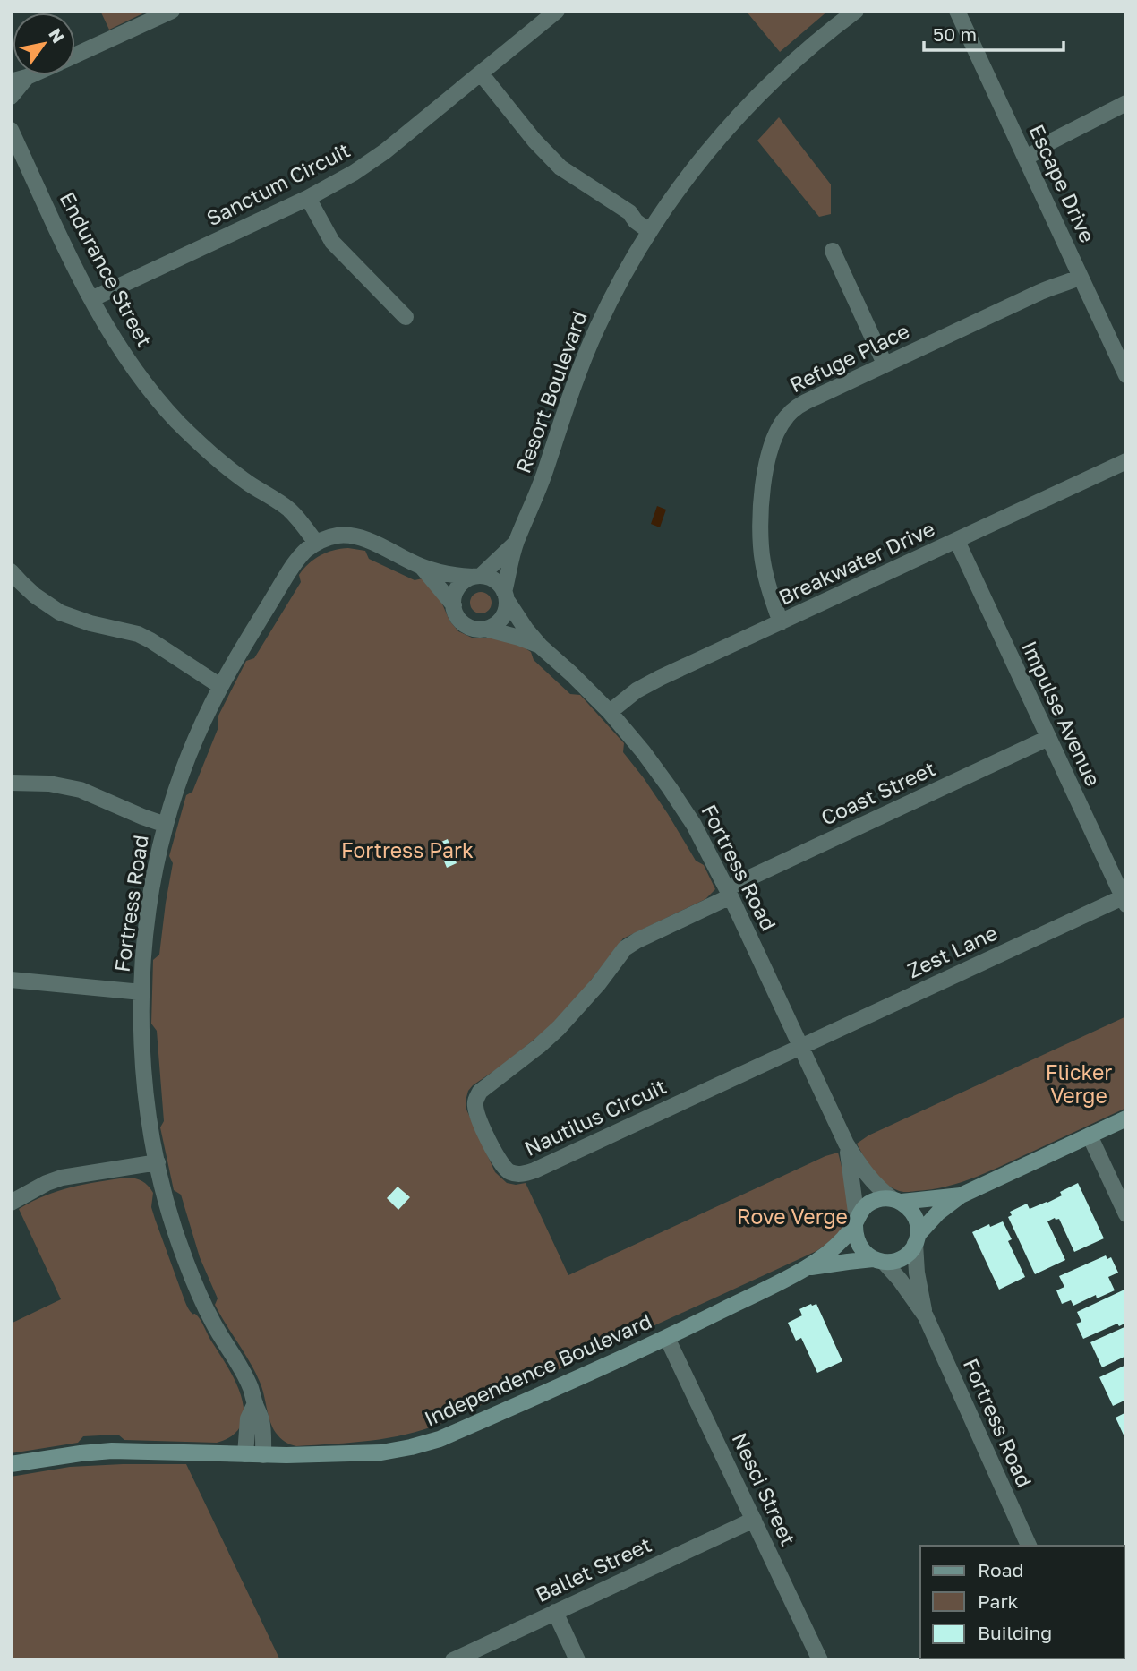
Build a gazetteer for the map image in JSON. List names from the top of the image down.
{
  "streets": {
    "street": [
      "Escape Drive",
      "Sanctum Circuit",
      "Endurance Street",
      "Refuge Place",
      "Resort Boulevard",
      "Breakwater Drive",
      "Impulse Avenue",
      "Coast Street",
      "Fortress Road",
      "Zest Lane",
      "Nautilus Circuit",
      "Independence Boulevard",
      "Nesci Street",
      "Ballet Street"
    ]
  },
  "crossings": [
    ["Escape Drive", "Refuge Place"],
    ["Sanctum Circuit", "Endurance Street"],
    ["Endurance Street", "Fortress Road"],
    ["Refuge Place", "Breakwater Drive"],
    ["Resort Boulevard", "Fortress Road"],
    ["Breakwater Drive", "Impulse Avenue"],
    ["Breakwater Drive", "Fortress Road"],
    ["Impulse Avenue", "Coast Street"],
    ["Impulse Avenue", "Zest Lane"],
    ["Coast Street", "Fortress Road"],
    ["Coast Street", "Nautilus Circuit"],
    ["Fortress Road", "Zest Lane"],
    ["Fortress Road", "Nautilus Circuit"],
    ["Fortress Road", "Independence Boulevard"],
    ["Zest Lane", "Nautilus Circuit"],
    ["Independence Boulevard", "Nesci Street"],
    ["Nesci Street", "Ballet Street"]
  ],
  "parks": ["Fortress Park", "Flicker Verge", "Rove Verge"],
  "legend": ["Road", "Park", "Building"],
  "scale_bar": "50 m",
  "north": "top right"
}
